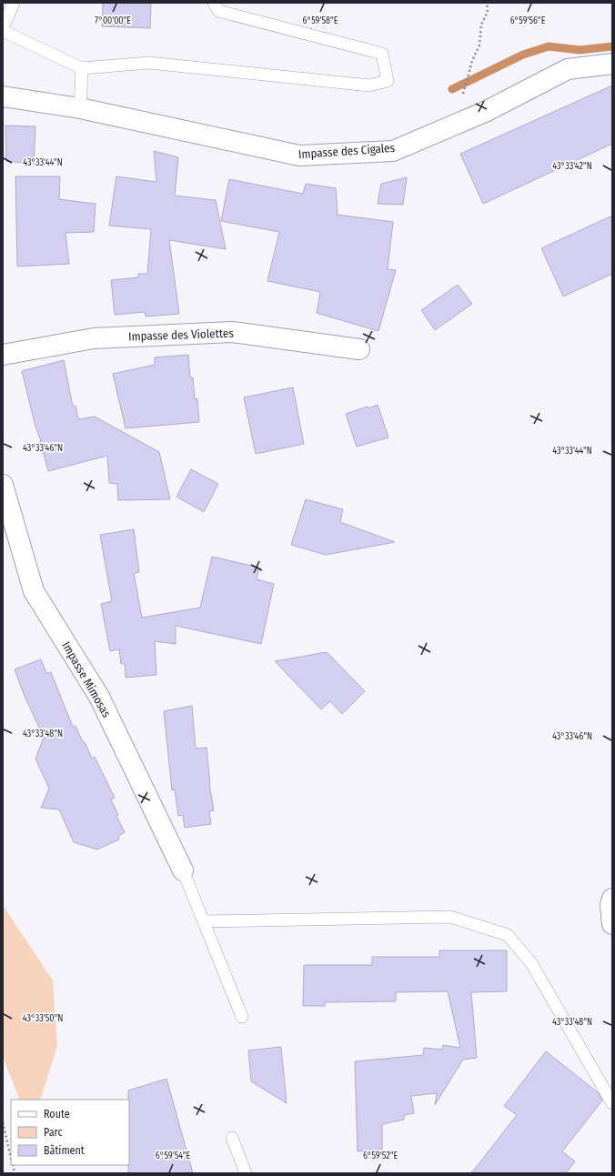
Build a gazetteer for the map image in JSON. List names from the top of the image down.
{
  "streets": {
    "street": ["Impasse des Cigales", "Impasse des Violettes", "Impasse Mimosas"]
  },
  "legend": ["Route", "Parc", "Bâtiment"],
  "coordinates": [
    "7°00'00\"E",
    "6°59'58\"E",
    "6°59'56\"E",
    "43°33'44\"N",
    "43°33'42\"N",
    "43°33'46\"N",
    "43°33'48\"N",
    "43°33'50\"N",
    "6°59'54\"E",
    "6°59'52\"E"
  ]
}
